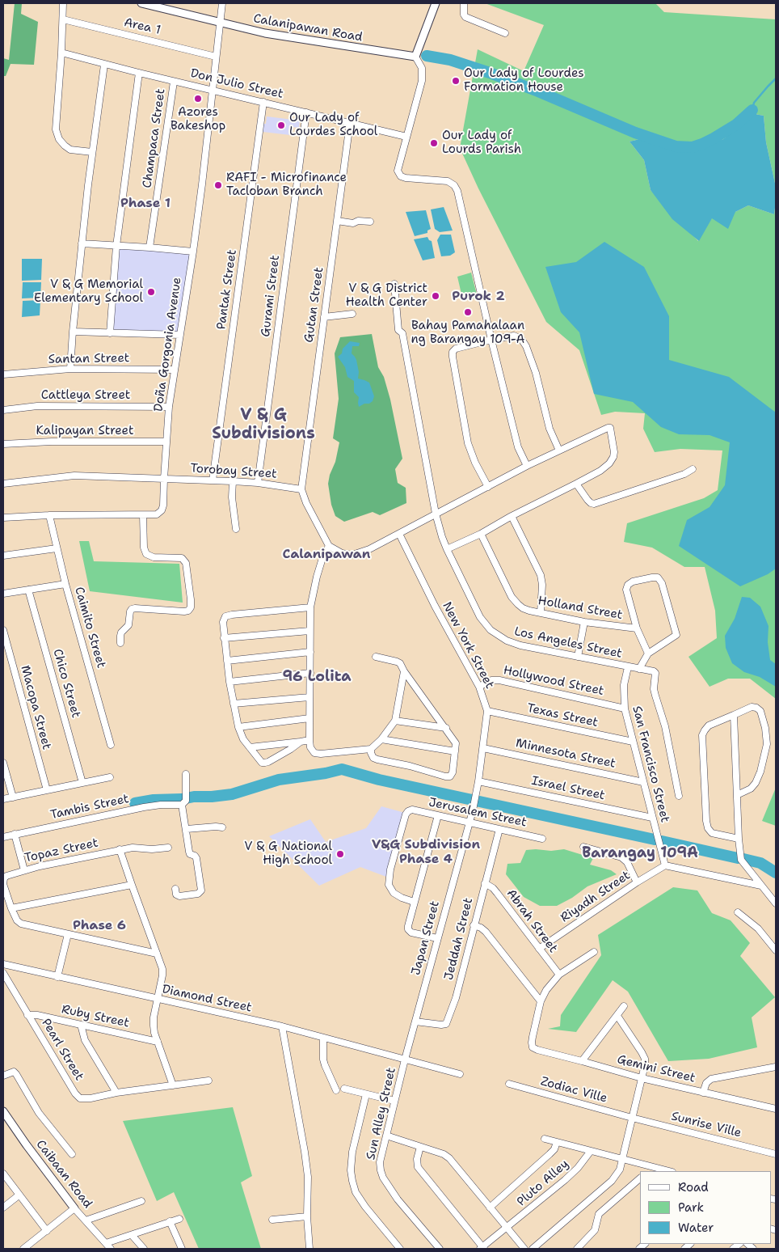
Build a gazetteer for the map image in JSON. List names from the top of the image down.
{
  "streets": {
    "street": [
      "Area 1",
      "Calanipawan Road",
      "Don Julio Street",
      "Champaca Street",
      "Pantak Street",
      "Gurami Street",
      "Gutan Street",
      "Doña Gorgonia Avenue",
      "Santan Street",
      "Cattleya Street",
      "Kalipayan Street",
      "Torobay Street",
      "Holland Street",
      "Caimito Street",
      "Los Angeles Street",
      "New York Street",
      "Hollywood Street",
      "Chico Street",
      "Macopa Street",
      "Texas Street",
      "Minnesota Street",
      "San Francisco Street",
      "Israel Street",
      "Tambis Street",
      "Jerusalem Street",
      "Topaz Street",
      "Riyadh Street",
      "Abrah Street",
      "Japan Street",
      "Jeddah Street",
      "Diamond Street",
      "Ruby Street",
      "Pearl Street",
      "Gemini Street",
      "Zodiac Ville",
      "Sun Alley Street",
      "Sunrise Ville",
      "Caibaan Road",
      "Pluto Alley"
    ]
  },
  "crossings": [
    ["Area 1", "Doña Gorgonia Avenue"],
    ["Calanipawan Road", "Doña Gorgonia Avenue"],
    ["Don Julio Street", "Champaca Street"],
    ["Don Julio Street", "Pantak Street"],
    ["Don Julio Street", "Gurami Street"],
    ["Don Julio Street", "Gutan Street"],
    ["Don Julio Street", "Doña Gorgonia Avenue"],
    ["Pantak Street", "Torobay Street"],
    ["Gurami Street", "Torobay Street"],
    ["Gutan Street", "Torobay Street"],
    ["Doña Gorgonia Avenue", "Santan Street"],
    ["Doña Gorgonia Avenue", "Cattleya Street"],
    ["Doña Gorgonia Avenue", "Kalipayan Street"],
    ["Doña Gorgonia Avenue", "Torobay Street"],
    ["Doña Gorgonia Avenue", "Caimito Street"],
    ["Los Angeles Street", "San Francisco Street"],
    ["New York Street", "Hollywood Street"],
    ["New York Street", "Texas Street"],
    ["New York Street", "Minnesota Street"],
    ["New York Street", "Israel Street"],
    ["New York Street", "Jerusalem Street"],
    ["New York Street", "Japan Street"],
    ["Hollywood Street", "San Francisco Street"],
    ["Texas Street", "San Francisco Street"],
    ["Minnesota Street", "San Francisco Street"],
    ["San Francisco Street", "Israel Street"],
    ["San Francisco Street", "Riyadh Street"],
    ["Jerusalem Street", "Japan Street"],
    ["Jerusalem Street", "Jeddah Street"],
    ["Riyadh Street", "Abrah Street"],
    ["Abrah Street", "Jeddah Street"],
    ["Japan Street", "Jeddah Street"],
    ["Japan Street", "Diamond Street"],
    ["Japan Street", "Sun Alley Street"],
    ["Diamond Street", "Sun Alley Street"],
    ["Ruby Street", "Pearl Street"],
    ["Zodiac Ville", "Sunrise Ville"]
  ],
  "districts": [
    "Phase 1",
    "Purok 2",
    "V & G Subdivisions",
    "Calanipawan",
    "96 Lolita",
    "V&G Subdivision Phase 4",
    "Barangay 109A",
    "Phase 6"
  ],
  "places": [
    "Our Lady of Lourdes Formation House",
    "Azores Bakeshop",
    "Our Lady of Lourdes School",
    "Our Lady of Lourds Parish",
    "RAFI - Microfinance Tacloban Branch",
    "V & G Memorial Elementary School",
    "V & G District Health Center",
    "Bahay Pamahalaan ng Barangay 109-A",
    "V & G National High School"
  ],
  "legend": ["Road", "Park", "Water"]
}
